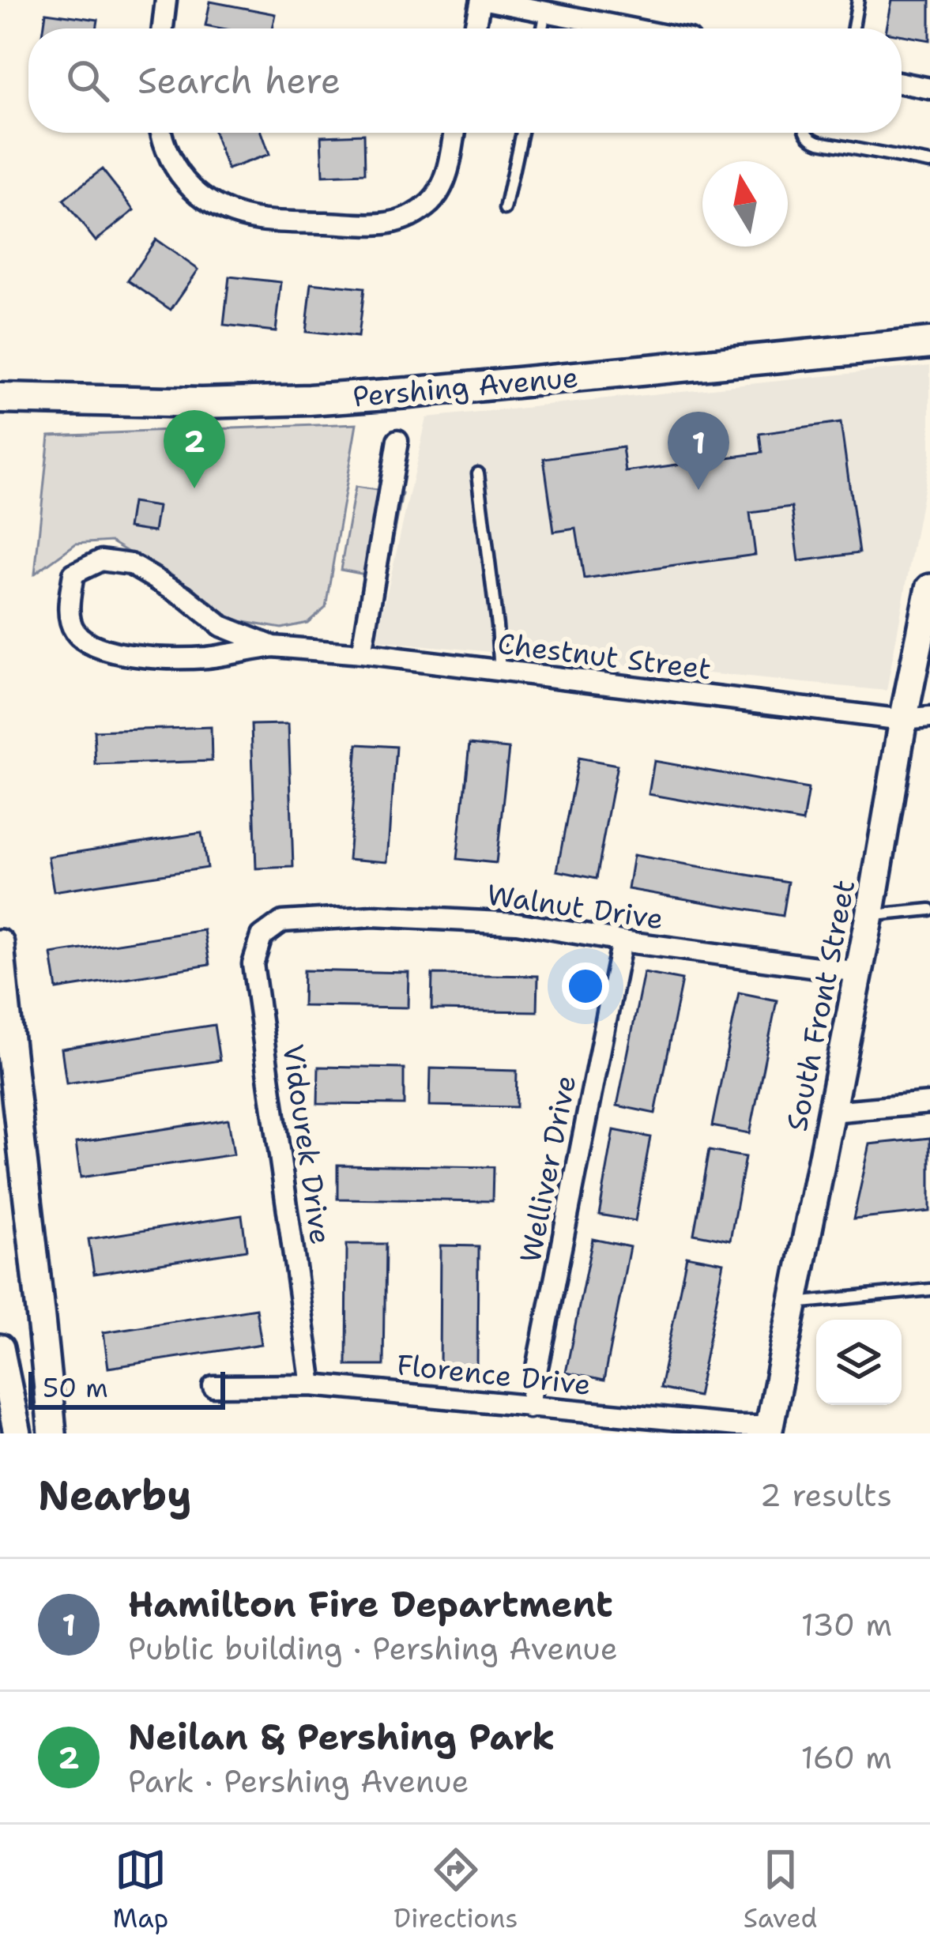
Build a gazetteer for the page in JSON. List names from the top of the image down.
{
  "streets": {
    "main road": ["Pershing Avenue"],
    "street": [
      "Chestnut Street",
      "Walnut Drive",
      "South Front Street",
      "Vidourek Drive",
      "Welliver Drive",
      "Florence Drive"
    ]
  },
  "crossings": [
    ["Chestnut Street", "South Front Street"],
    ["Walnut Drive", "South Front Street"],
    ["Walnut Drive", "Vidourek Drive"],
    ["Walnut Drive", "Welliver Drive"],
    ["South Front Street", "Florence Drive"],
    ["Vidourek Drive", "Florence Drive"],
    ["Welliver Drive", "Florence Drive"]
  ],
  "scale_bar": "50 m",
  "north": "top",
  "page": {
    "search": "Search here",
    "pins": ["2", "1"],
    "scale": "50 m",
    "heading": ["Nearby", "2 results"],
    "list": [
      {
        "mark": "1",
        "name": "Hamilton Fire Department",
        "note": "Public building · Pershing Avenue",
        "value": "130 m"
      },
      {
        "mark": "2",
        "name": "Neilan & Pershing Park",
        "note": "Park · Pershing Avenue",
        "value": "160 m"
      }
    ],
    "nav": ["Map", "Directions", "Saved"]
  }
}
